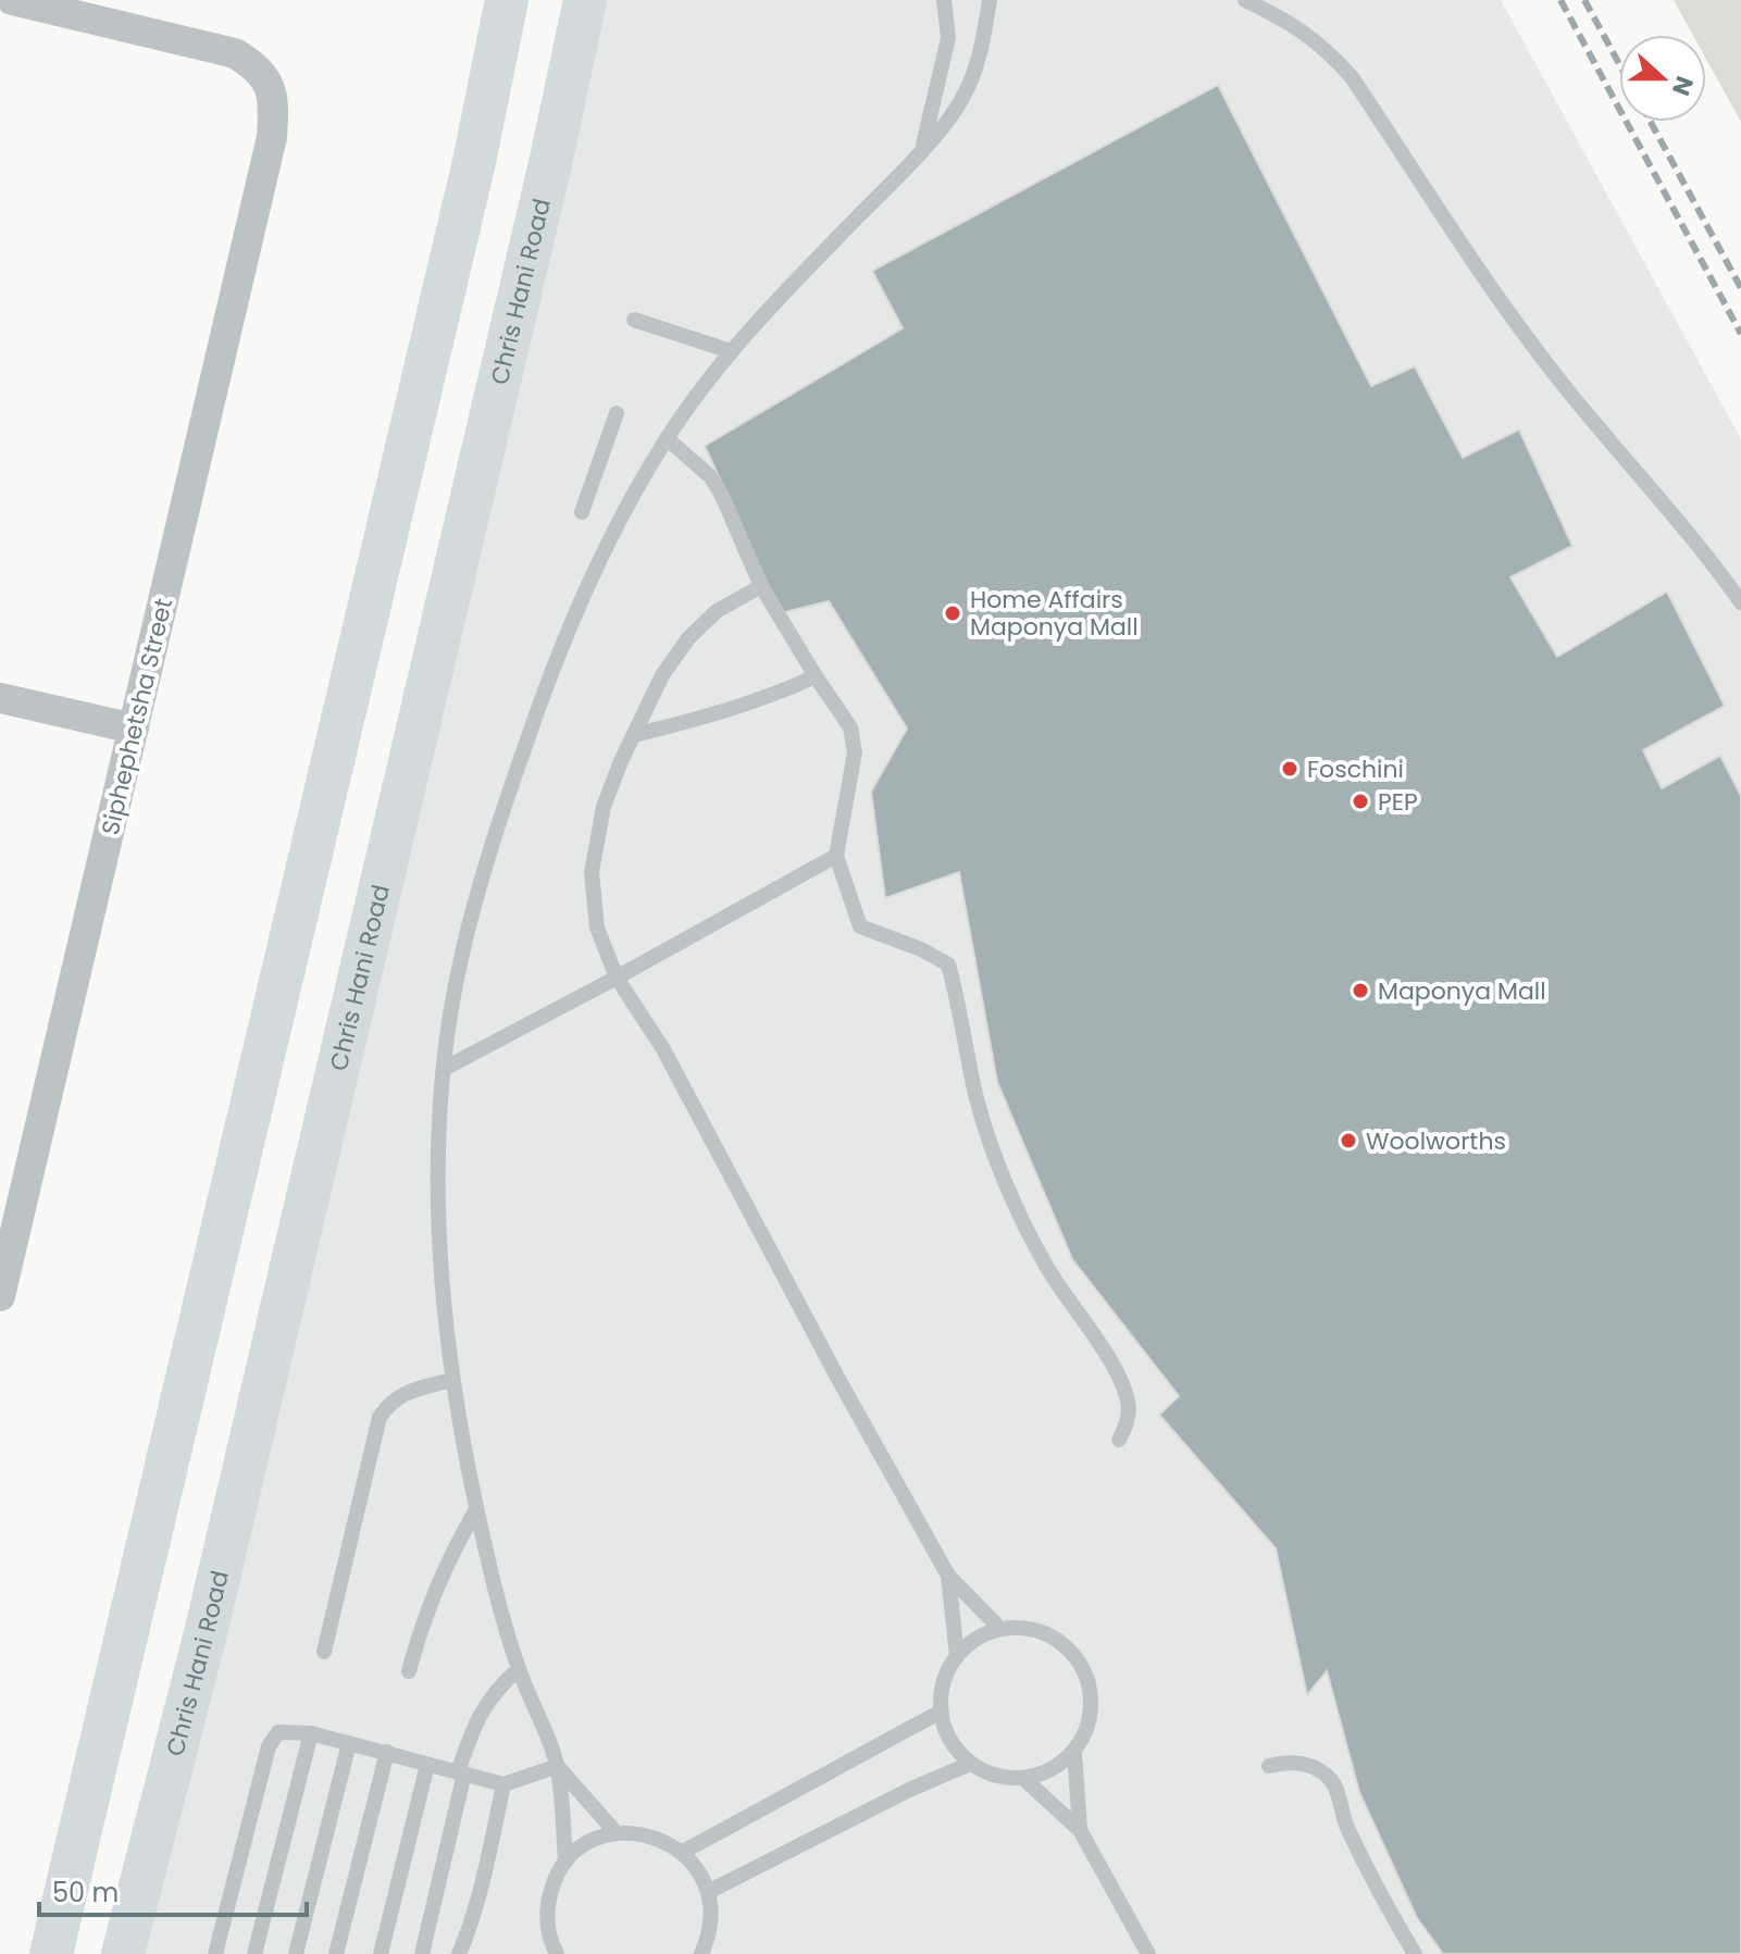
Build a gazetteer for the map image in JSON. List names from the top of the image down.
{
  "streets": {
    "main road": ["Chris Hani Road"],
    "street": ["Siphephetsha Street"]
  },
  "places": [
    "Home Affairs Maponya Mall",
    "Foschini",
    "PEP",
    "Maponya Mall",
    "Woolworths"
  ],
  "scale_bar": "50 m",
  "north": "right"
}
